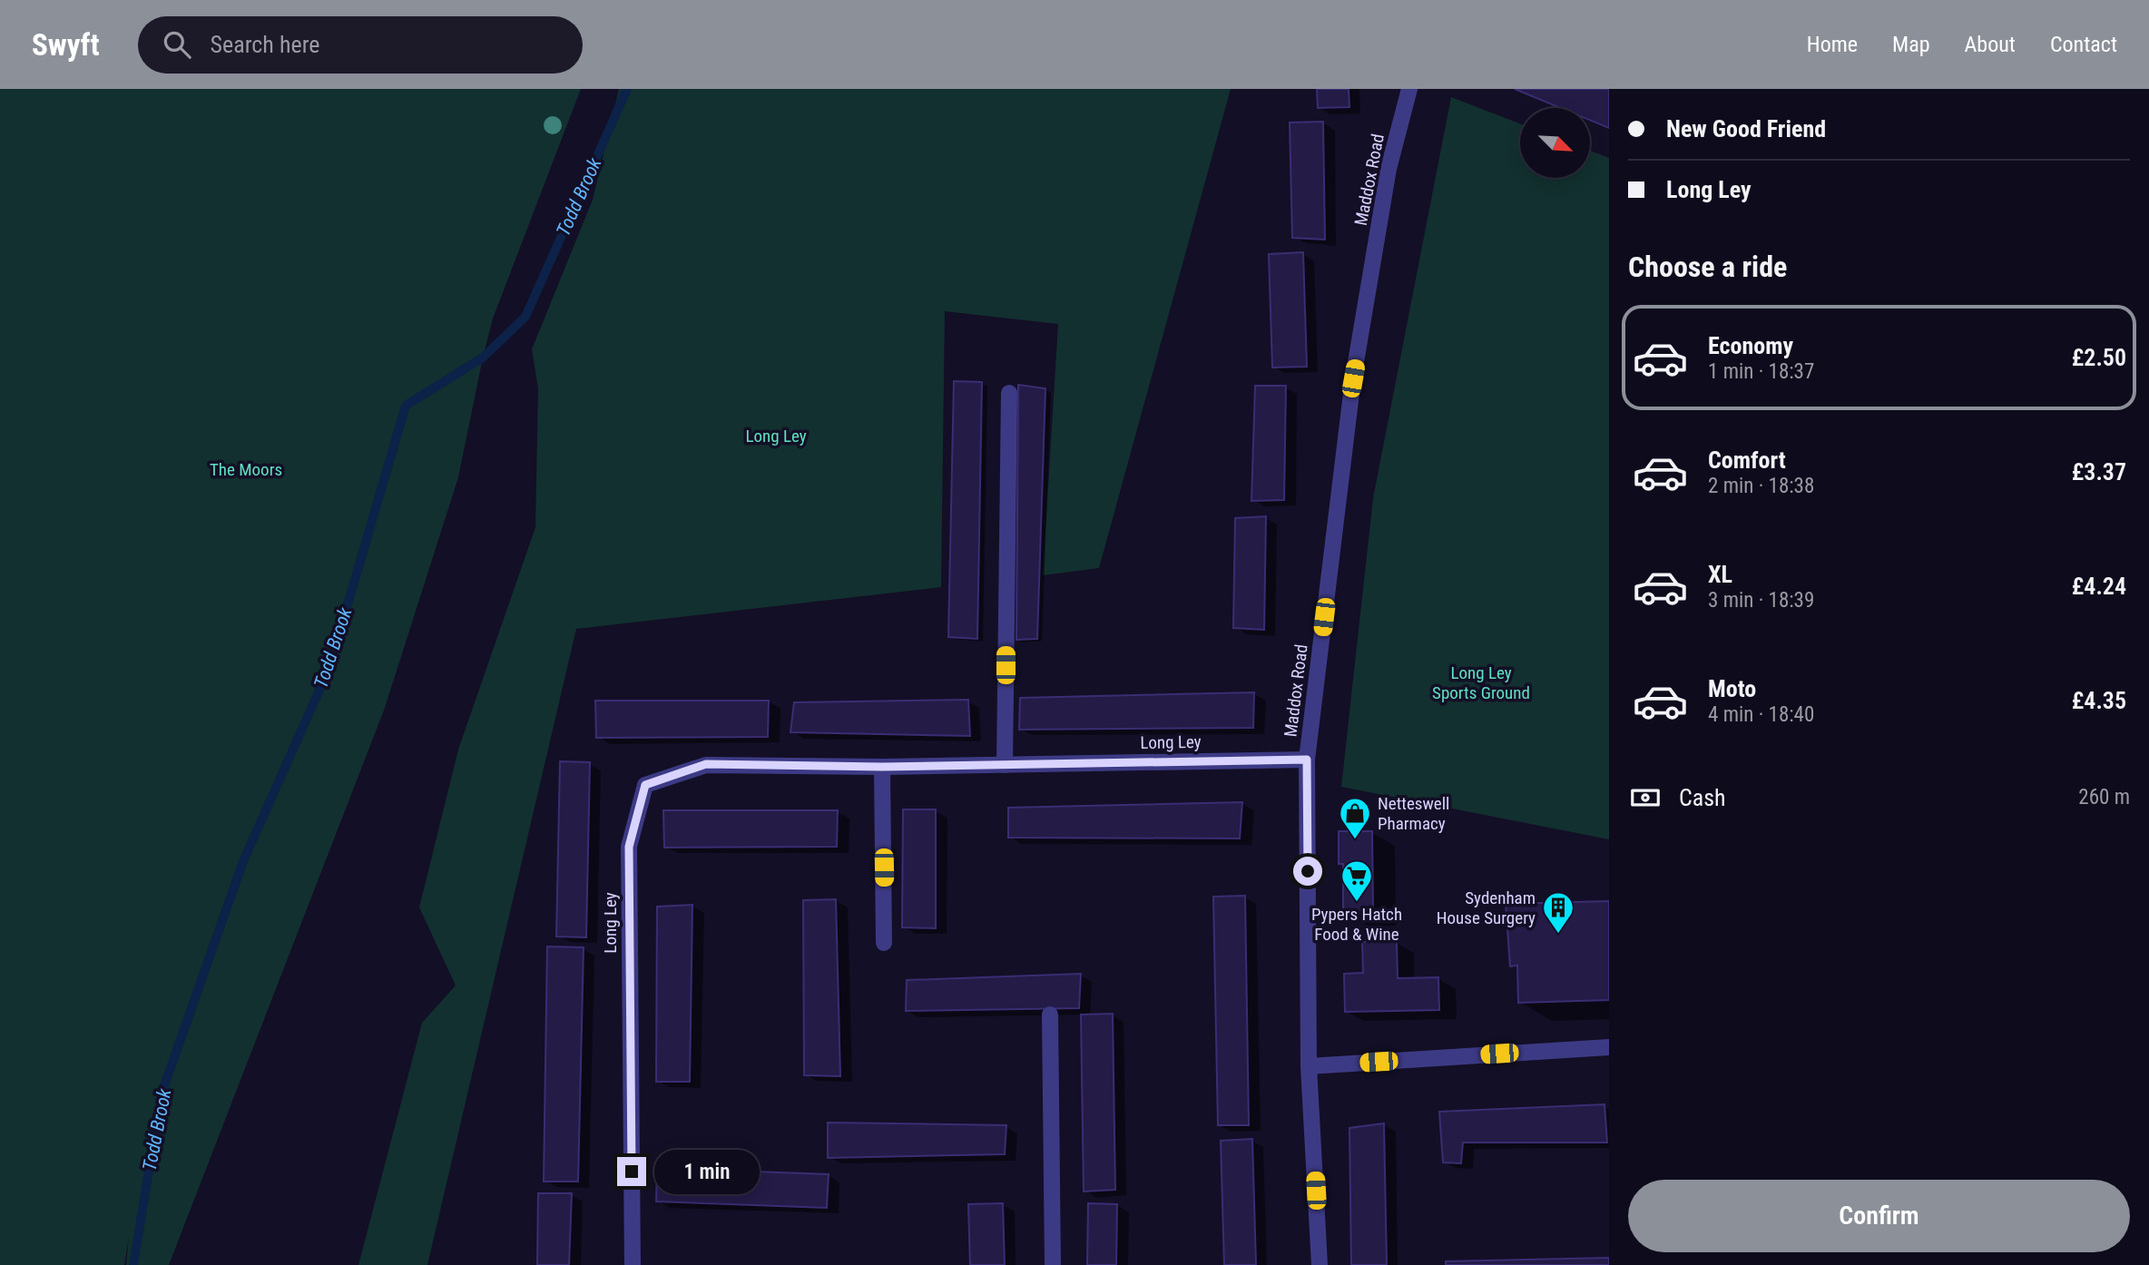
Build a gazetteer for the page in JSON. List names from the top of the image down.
{
  "streets": {
    "street": ["Maddox Road", "Long Ley"]
  },
  "crossings": [
    ["Maddox Road", "Long Ley"]
  ],
  "water": ["Todd Brook"],
  "parks": ["Long Ley", "The Moors", "Long Ley Sports Ground"],
  "places": {
    "shop": ["Netteswell Pharmacy"],
    "supermarket": ["Pypers Hatch Food & Wine"],
    "building": ["Sydenham House Surgery"]
  },
  "north": "bottom right",
  "page": {
    "header": "Swyft",
    "search": "Search here",
    "nav": [
      "Home",
      "Map",
      "About",
      "Contact"
    ],
    "banner": ["New Good Friend", "Long Ley"],
    "heading": "Choose a ride",
    "list": [
      {
        "name": "Economy",
        "note": "1 min · 18:37",
        "value": "£2.50"
      },
      {
        "name": "Comfort",
        "note": "2 min · 18:38",
        "value": "£3.37"
      },
      {
        "name": "XL",
        "note": "3 min · 18:39",
        "value": "£4.24"
      },
      {
        "name": "Moto",
        "note": "4 min · 18:40",
        "value": "£4.35"
      }
    ],
    "pay": ["Cash", "260 m"],
    "bubble": "1 min",
    "buttons": "Confirm"
  }
}
